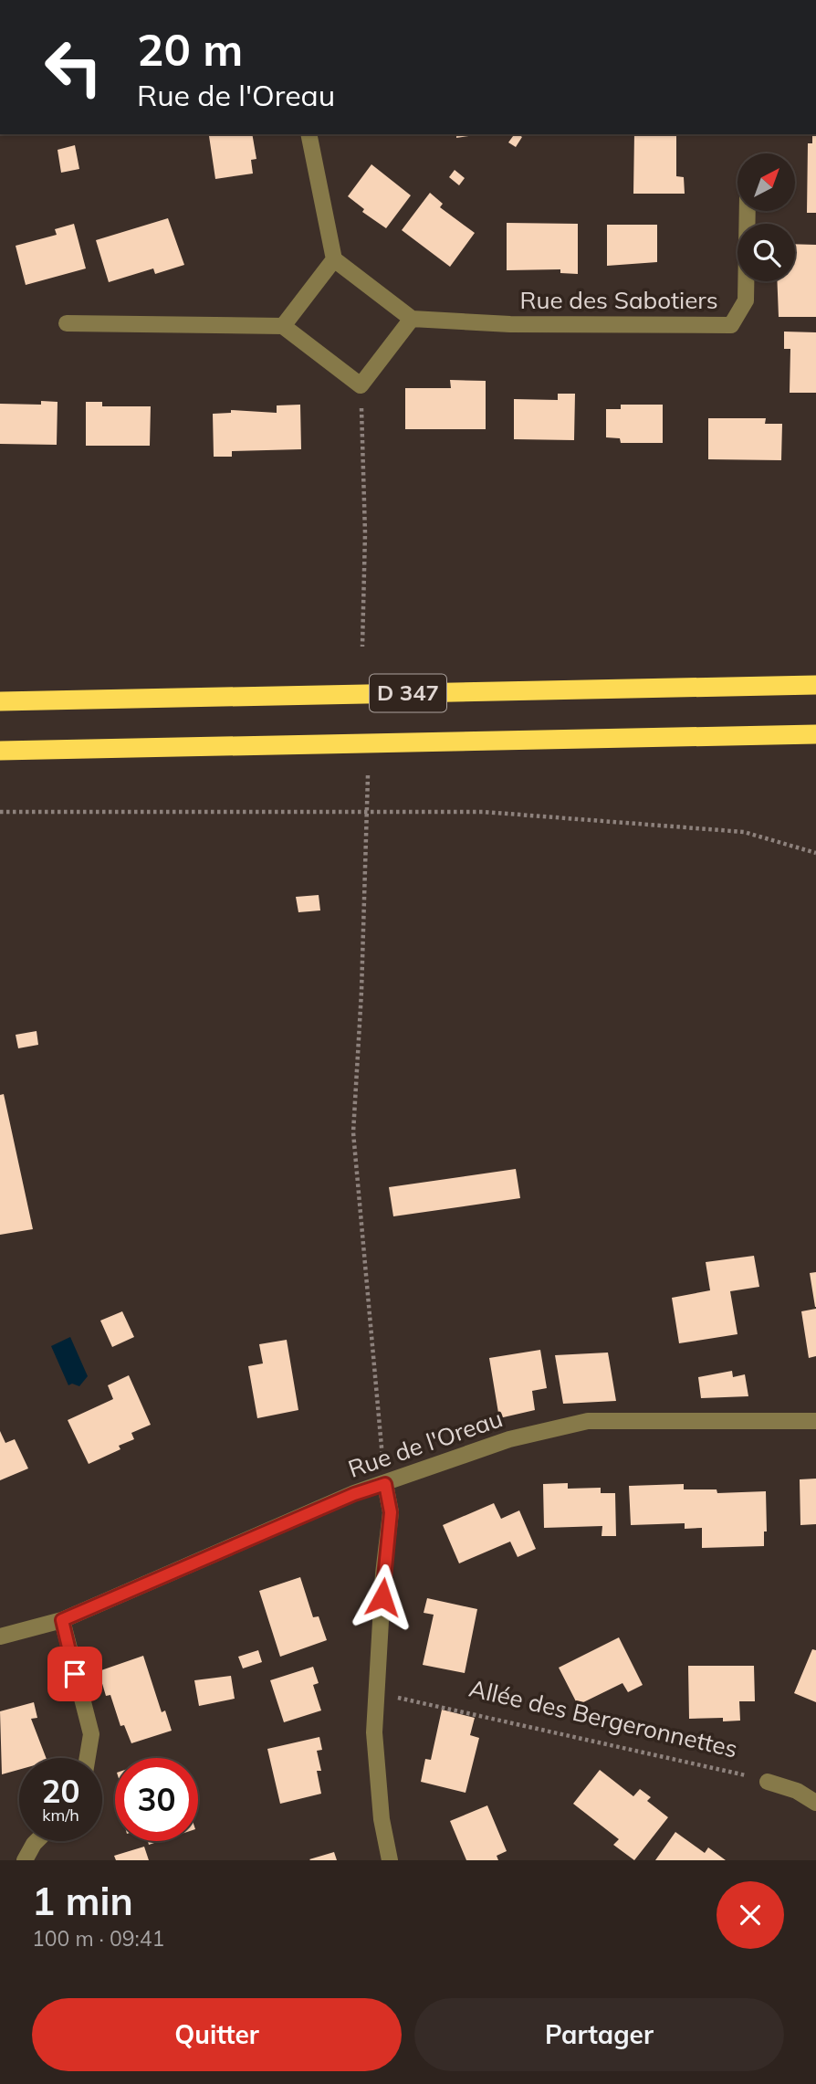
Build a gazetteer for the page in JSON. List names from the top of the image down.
{
  "streets": {
    "highway": ["D 347"],
    "street": ["Rue des Sabotiers", "Rue de l'Oreau"],
    "path": ["Allée des Bergeronnettes"]
  },
  "north": "top right",
  "page": {
    "turn": ["20 m", "Rue de l'Oreau"],
    "speed": "20 km/h",
    "limit": "30",
    "heading": ["1 min", "100 m · 09:41"],
    "buttons": ["Quitter", "Partager"]
  }
}
